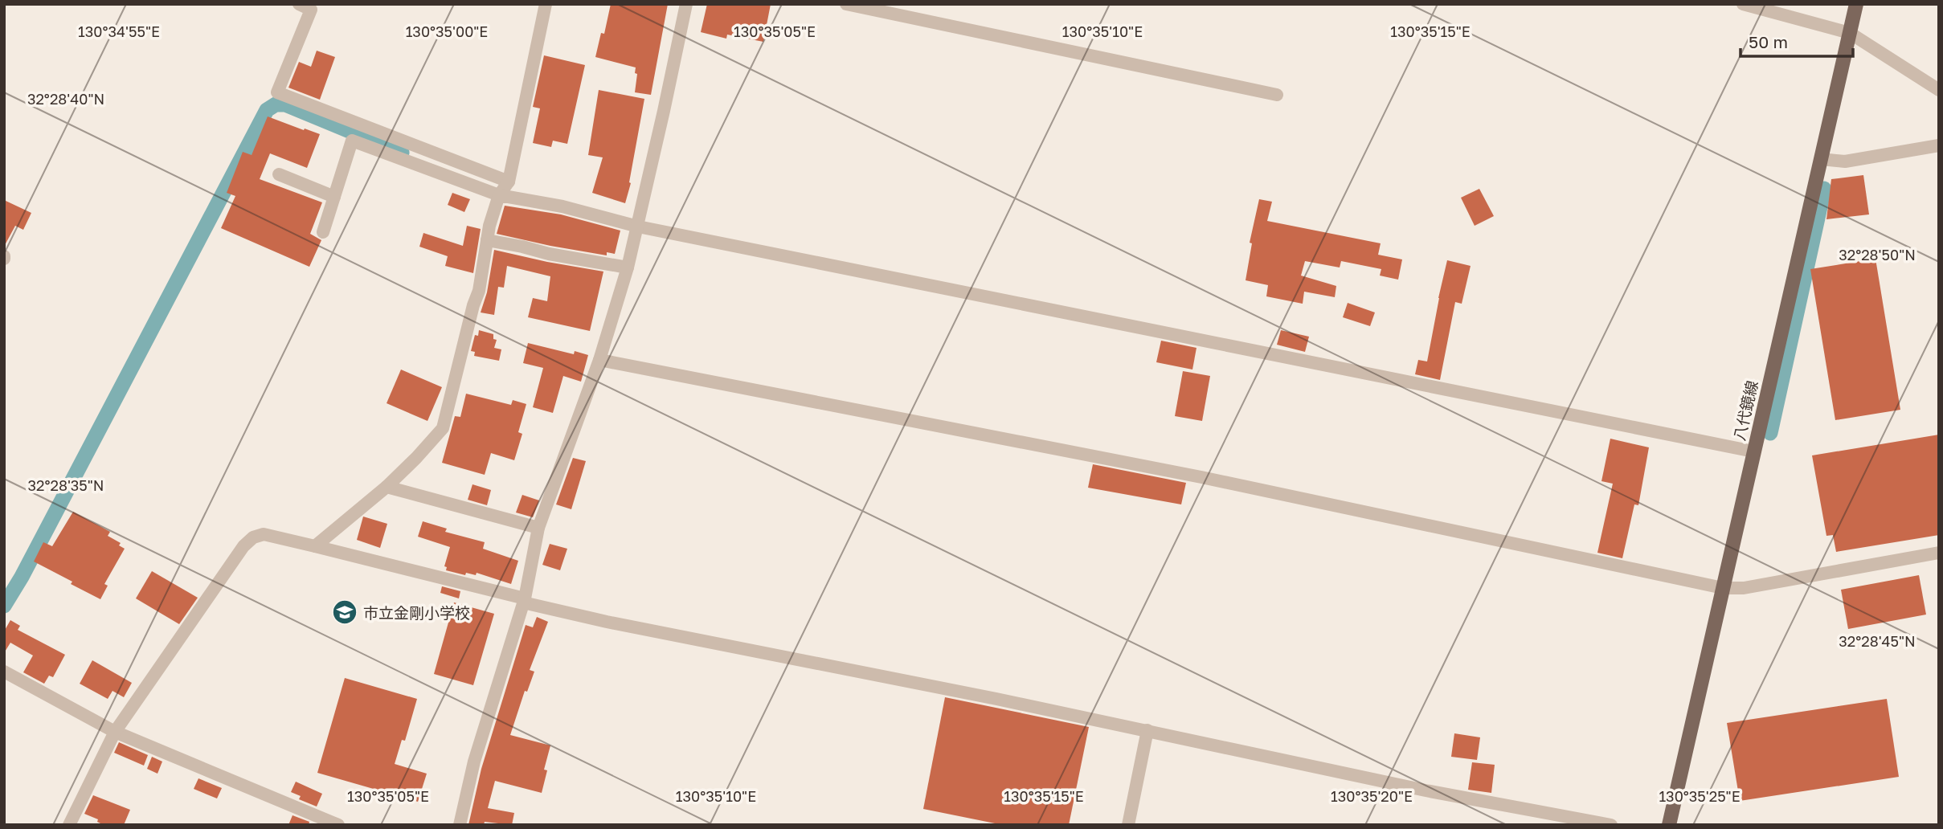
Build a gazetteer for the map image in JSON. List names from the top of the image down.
{
  "streets": {
    "main road": ["八代鏡線"]
  },
  "places": {
    "school or university": ["市立金剛小学校"]
  },
  "scale_bar": "50 m",
  "coordinates": [
    "130°34'55\"E",
    "130°35'00\"E",
    "130°35'05\"E",
    "130°35'10\"E",
    "130°35'15\"E",
    "32°28'40\"N",
    "32°28'50\"N",
    "32°28'35\"N",
    "32°28'45\"N",
    "130°35'20\"E",
    "130°35'25\"E"
  ]
}
